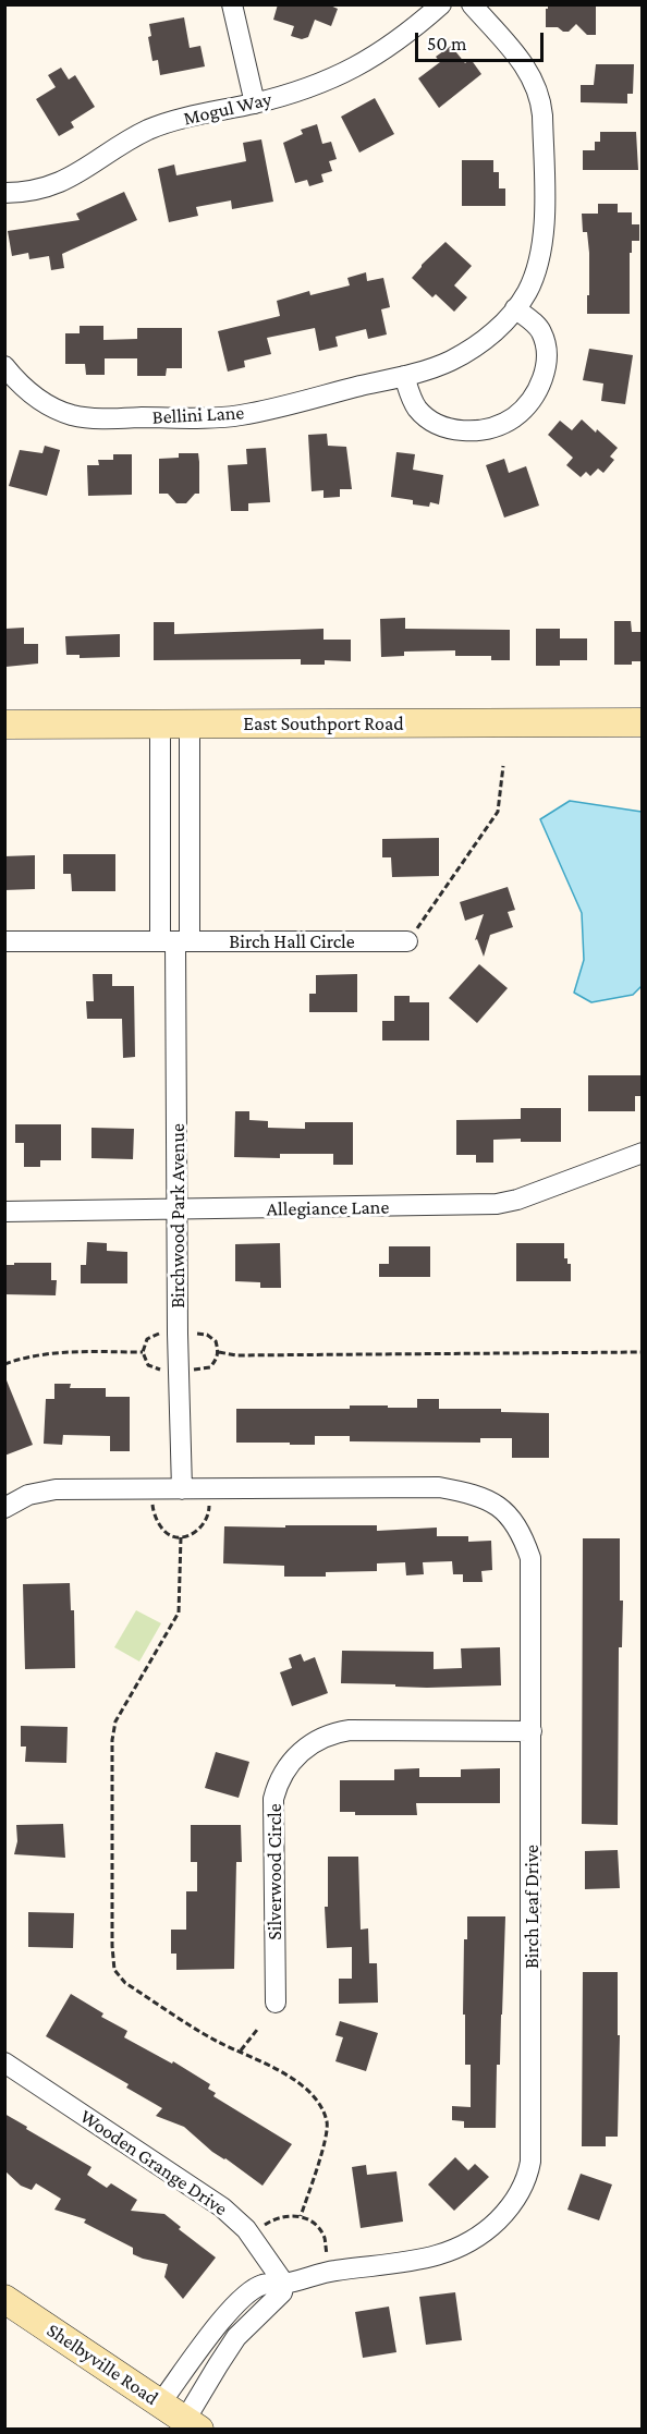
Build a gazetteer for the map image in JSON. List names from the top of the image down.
{
  "streets": {
    "main road": ["East Southport Road", "Shelbyville Road"],
    "street": [
      "Mogul Way",
      "Bellini Lane",
      "Birch Hall Circle",
      "Allegiance Lane",
      "Birchwood Park Avenue",
      "Silverwood Circle",
      "Birch Leaf Drive",
      "Wooden Grange Drive"
    ]
  },
  "crossings": [
    ["East Southport Road", "Birchwood Park Avenue"],
    ["Birch Hall Circle", "Birchwood Park Avenue"],
    ["Allegiance Lane", "Birchwood Park Avenue"],
    ["Birchwood Park Avenue", "Birch Leaf Drive"],
    ["Silverwood Circle", "Birch Leaf Drive"],
    ["Birch Leaf Drive", "Wooden Grange Drive"],
    ["Birch Leaf Drive", "Shelbyville Road"]
  ],
  "scale_bar": "50 m"
}
